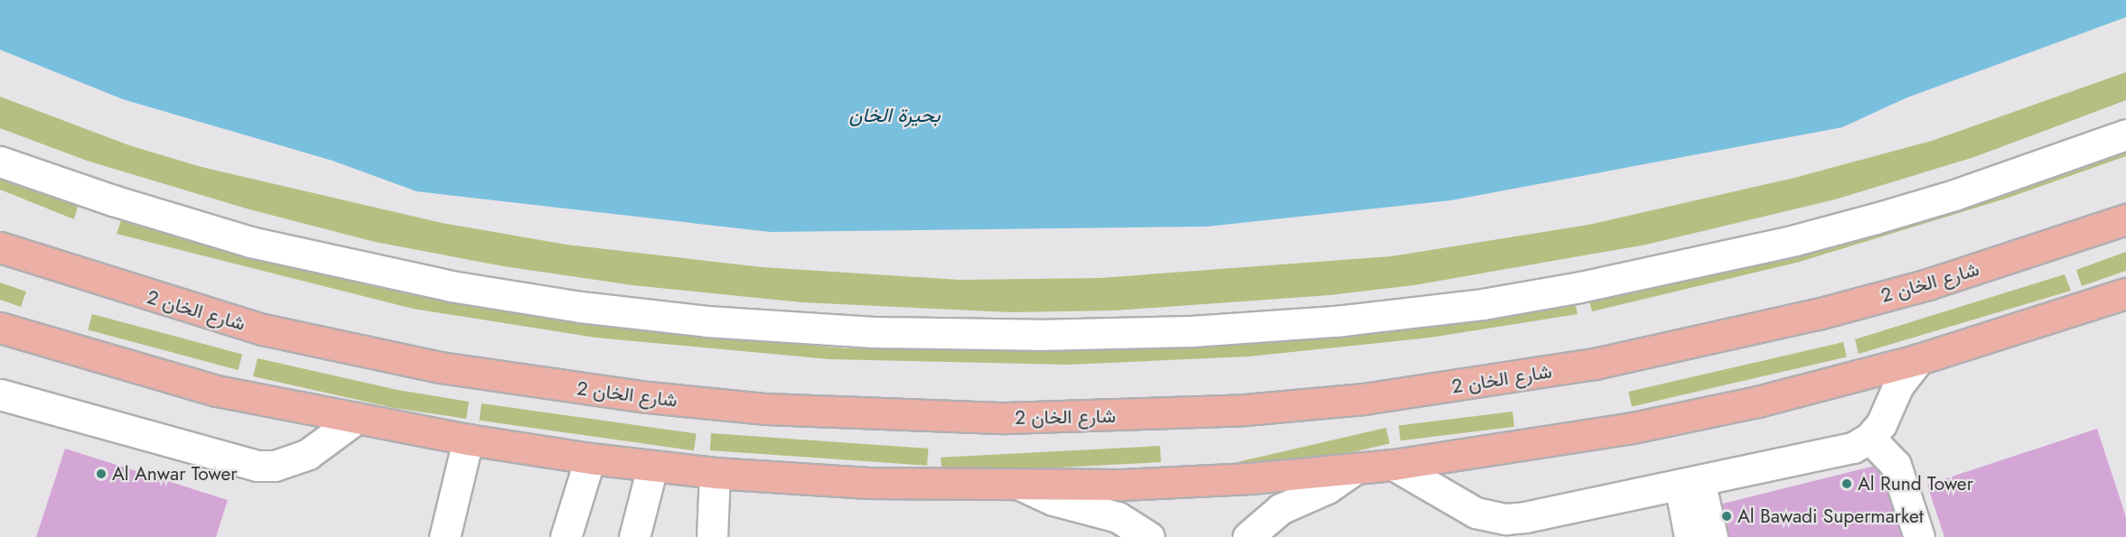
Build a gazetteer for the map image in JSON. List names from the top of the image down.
{
  "streets": {
    "main road": ["شارع الخان 2"]
  },
  "water": ["بحيرة الخان"],
  "places": ["Al Anwar Tower", "Al Rund Tower", "Al Bawadi Supermarket"]
}
